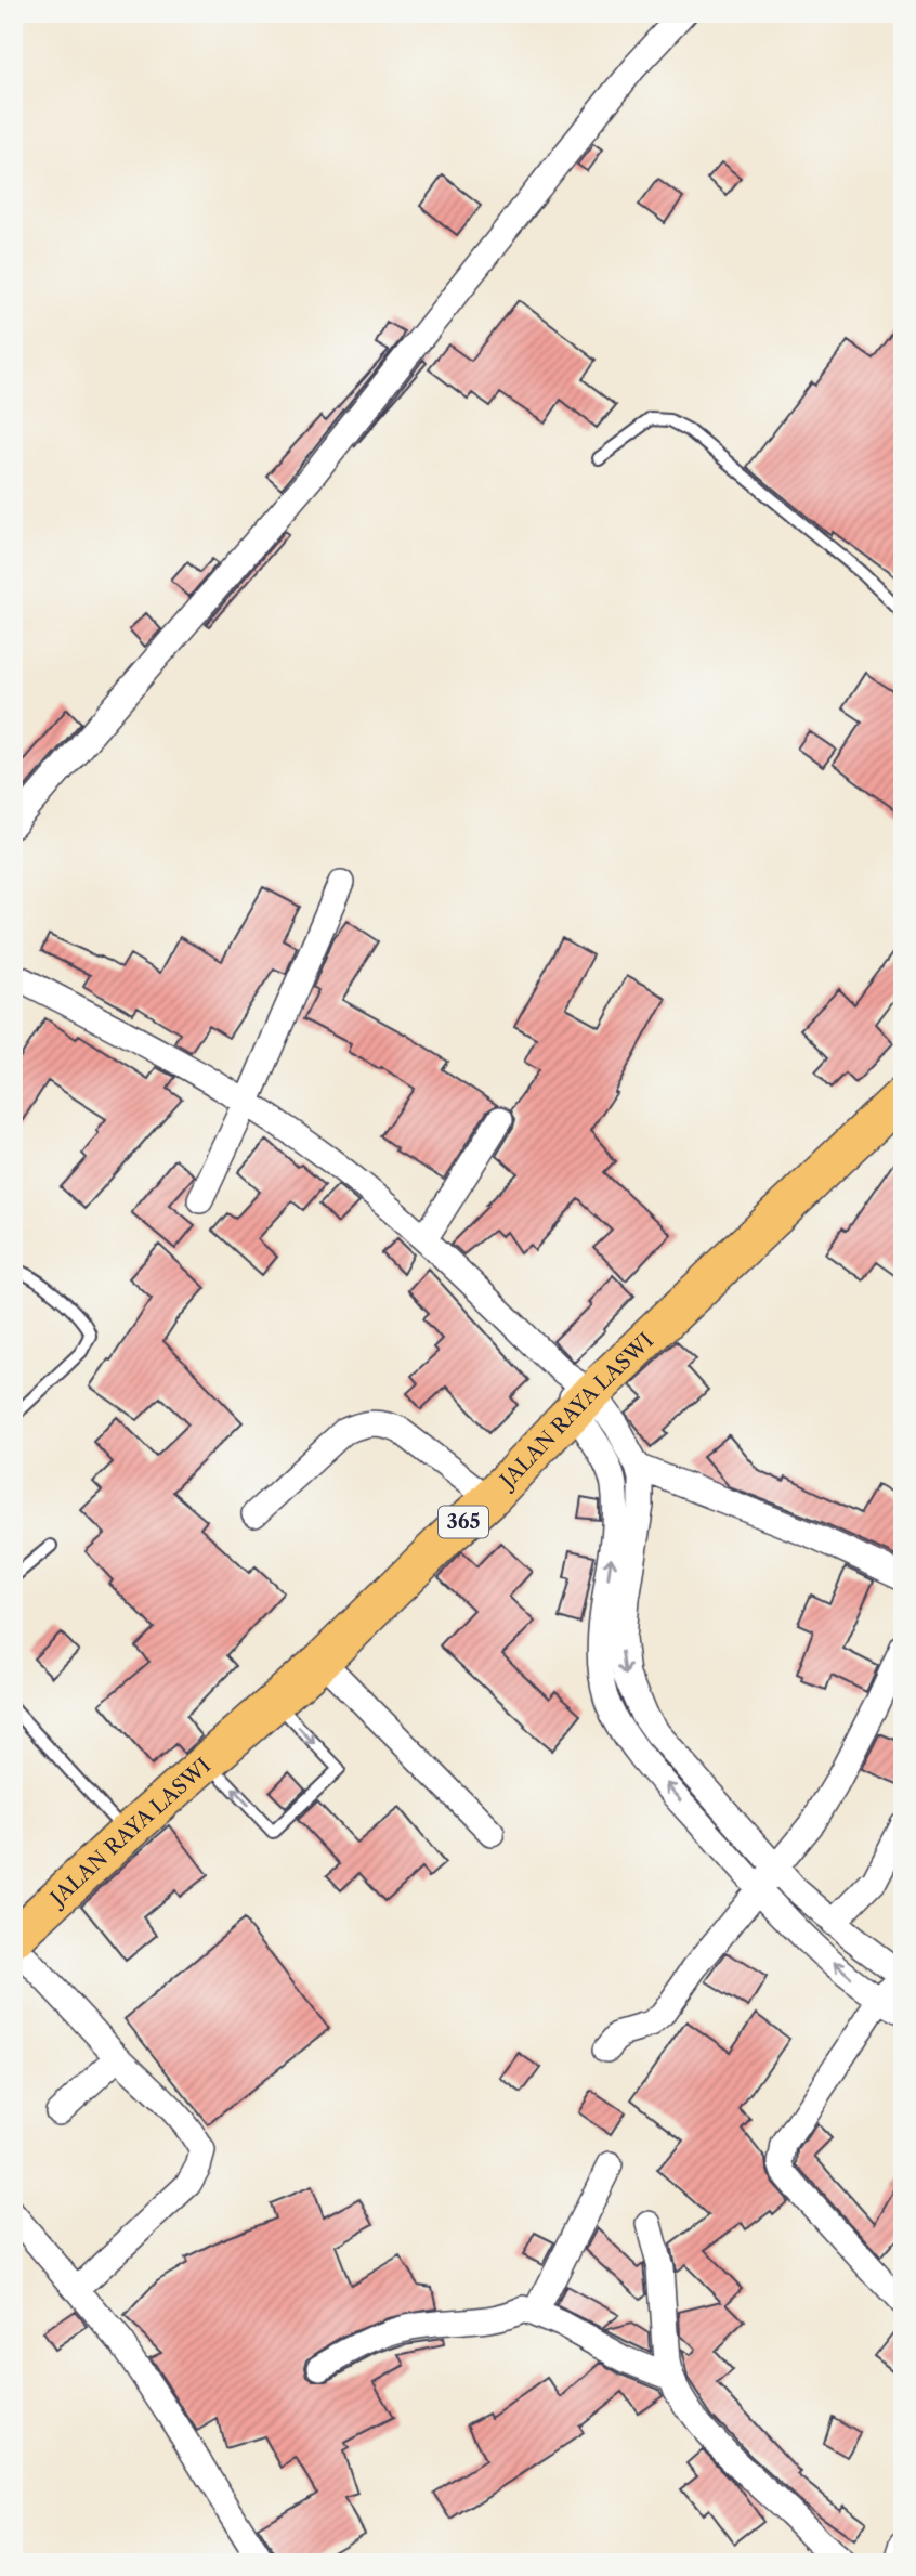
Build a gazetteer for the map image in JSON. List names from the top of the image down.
{
  "streets": {
    "main road": ["JALAN RAYA LASWI", "365"]
  }
}
